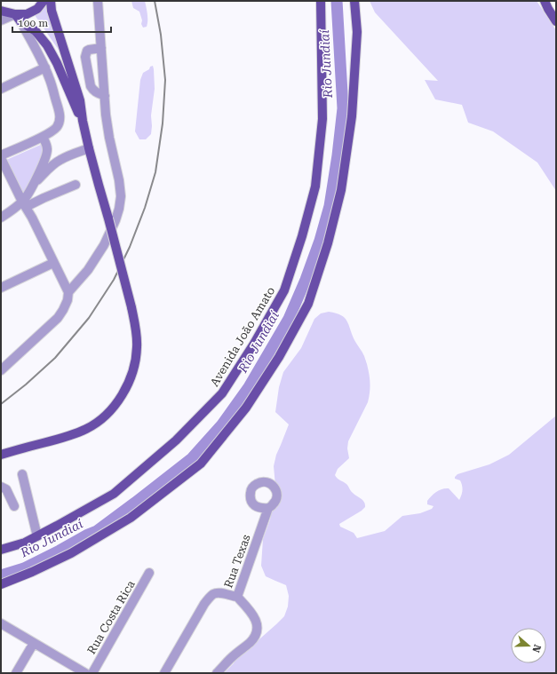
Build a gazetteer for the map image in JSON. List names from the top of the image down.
{
  "streets": {
    "main road": ["Avenida João Amato"],
    "street": ["Rua Texas", "Rua Costa Rica"]
  },
  "water": ["Rio Jundiaí"],
  "scale_bar": "100 m",
  "north": "right"
}
